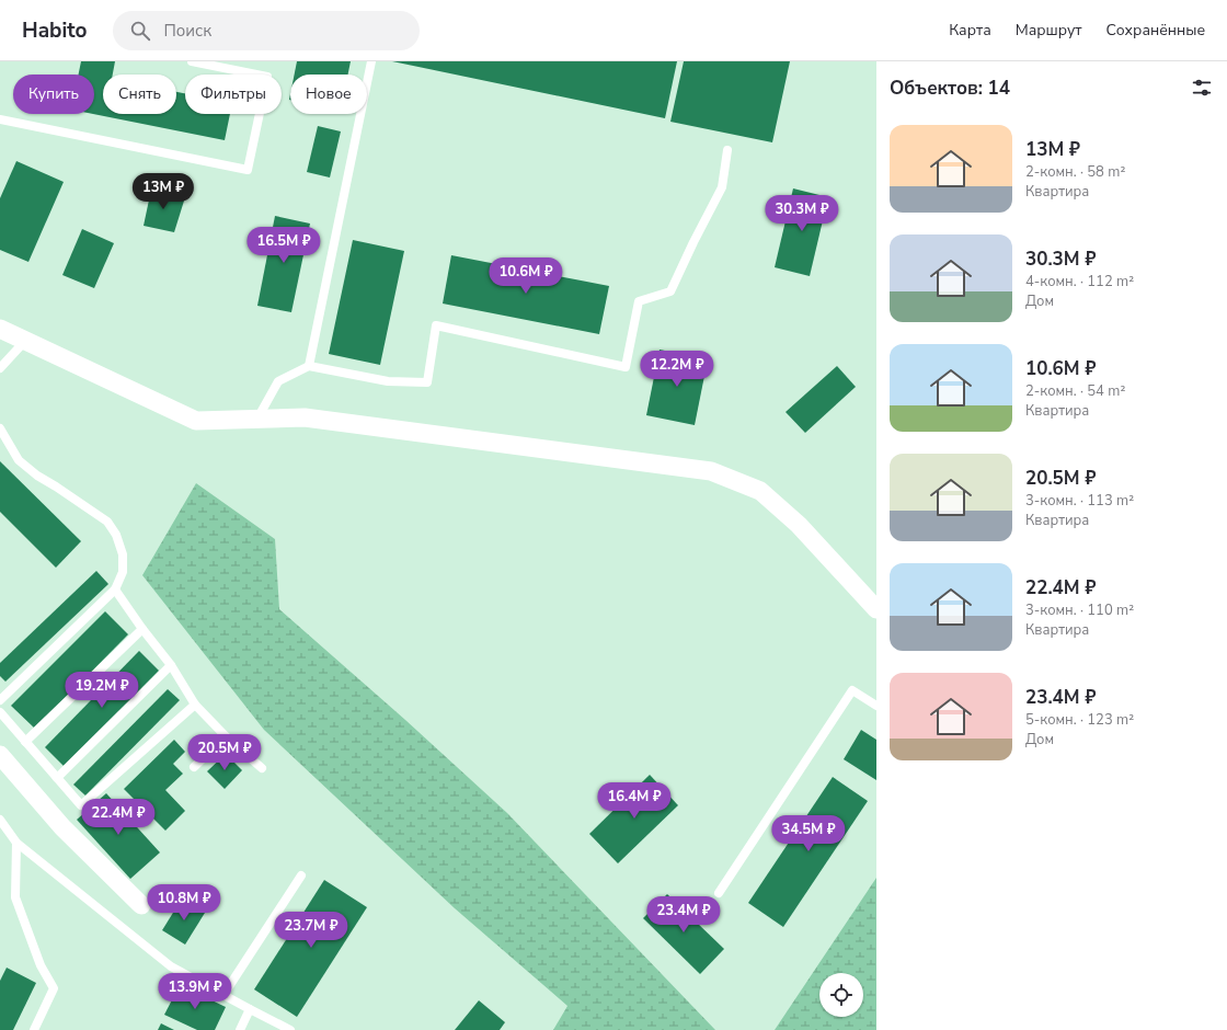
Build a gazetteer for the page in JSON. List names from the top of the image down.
{
  "page": {
    "header": "Habito",
    "search": "Поиск",
    "nav": ["Карта", "Маршрут", "Сохранённые"],
    "heading": "Объектов: 14",
    "chip": [
      "Купить",
      "Снять",
      "Фильтры",
      "Новое"
    ],
    "list": [
      {
        "name": "13M ₽",
        "note": "2-комн. · 58 m² · Квартира"
      },
      {
        "name": "30.3M ₽",
        "note": "4-комн. · 112 m² · Дом"
      },
      {
        "name": "10.6M ₽",
        "note": "2-комн. · 54 m² · Квартира"
      },
      {
        "name": "20.5M ₽",
        "note": "3-комн. · 113 m² · Квартира"
      },
      {
        "name": "22.4M ₽",
        "note": "3-комн. · 110 m² · Квартира"
      },
      {
        "name": "23.4M ₽",
        "note": "5-комн. · 123 m² · Дом"
      }
    ],
    "price": [
      "13M ₽",
      "30.3M ₽",
      "16.5M ₽",
      "10.6M ₽",
      "12.2M ₽",
      "19.2M ₽",
      "20.5M ₽",
      "16.4M ₽",
      "22.4M ₽",
      "34.5M ₽",
      "10.8M ₽",
      "23.4M ₽",
      "23.7M ₽",
      "13.9M ₽"
    ]
  }
}
